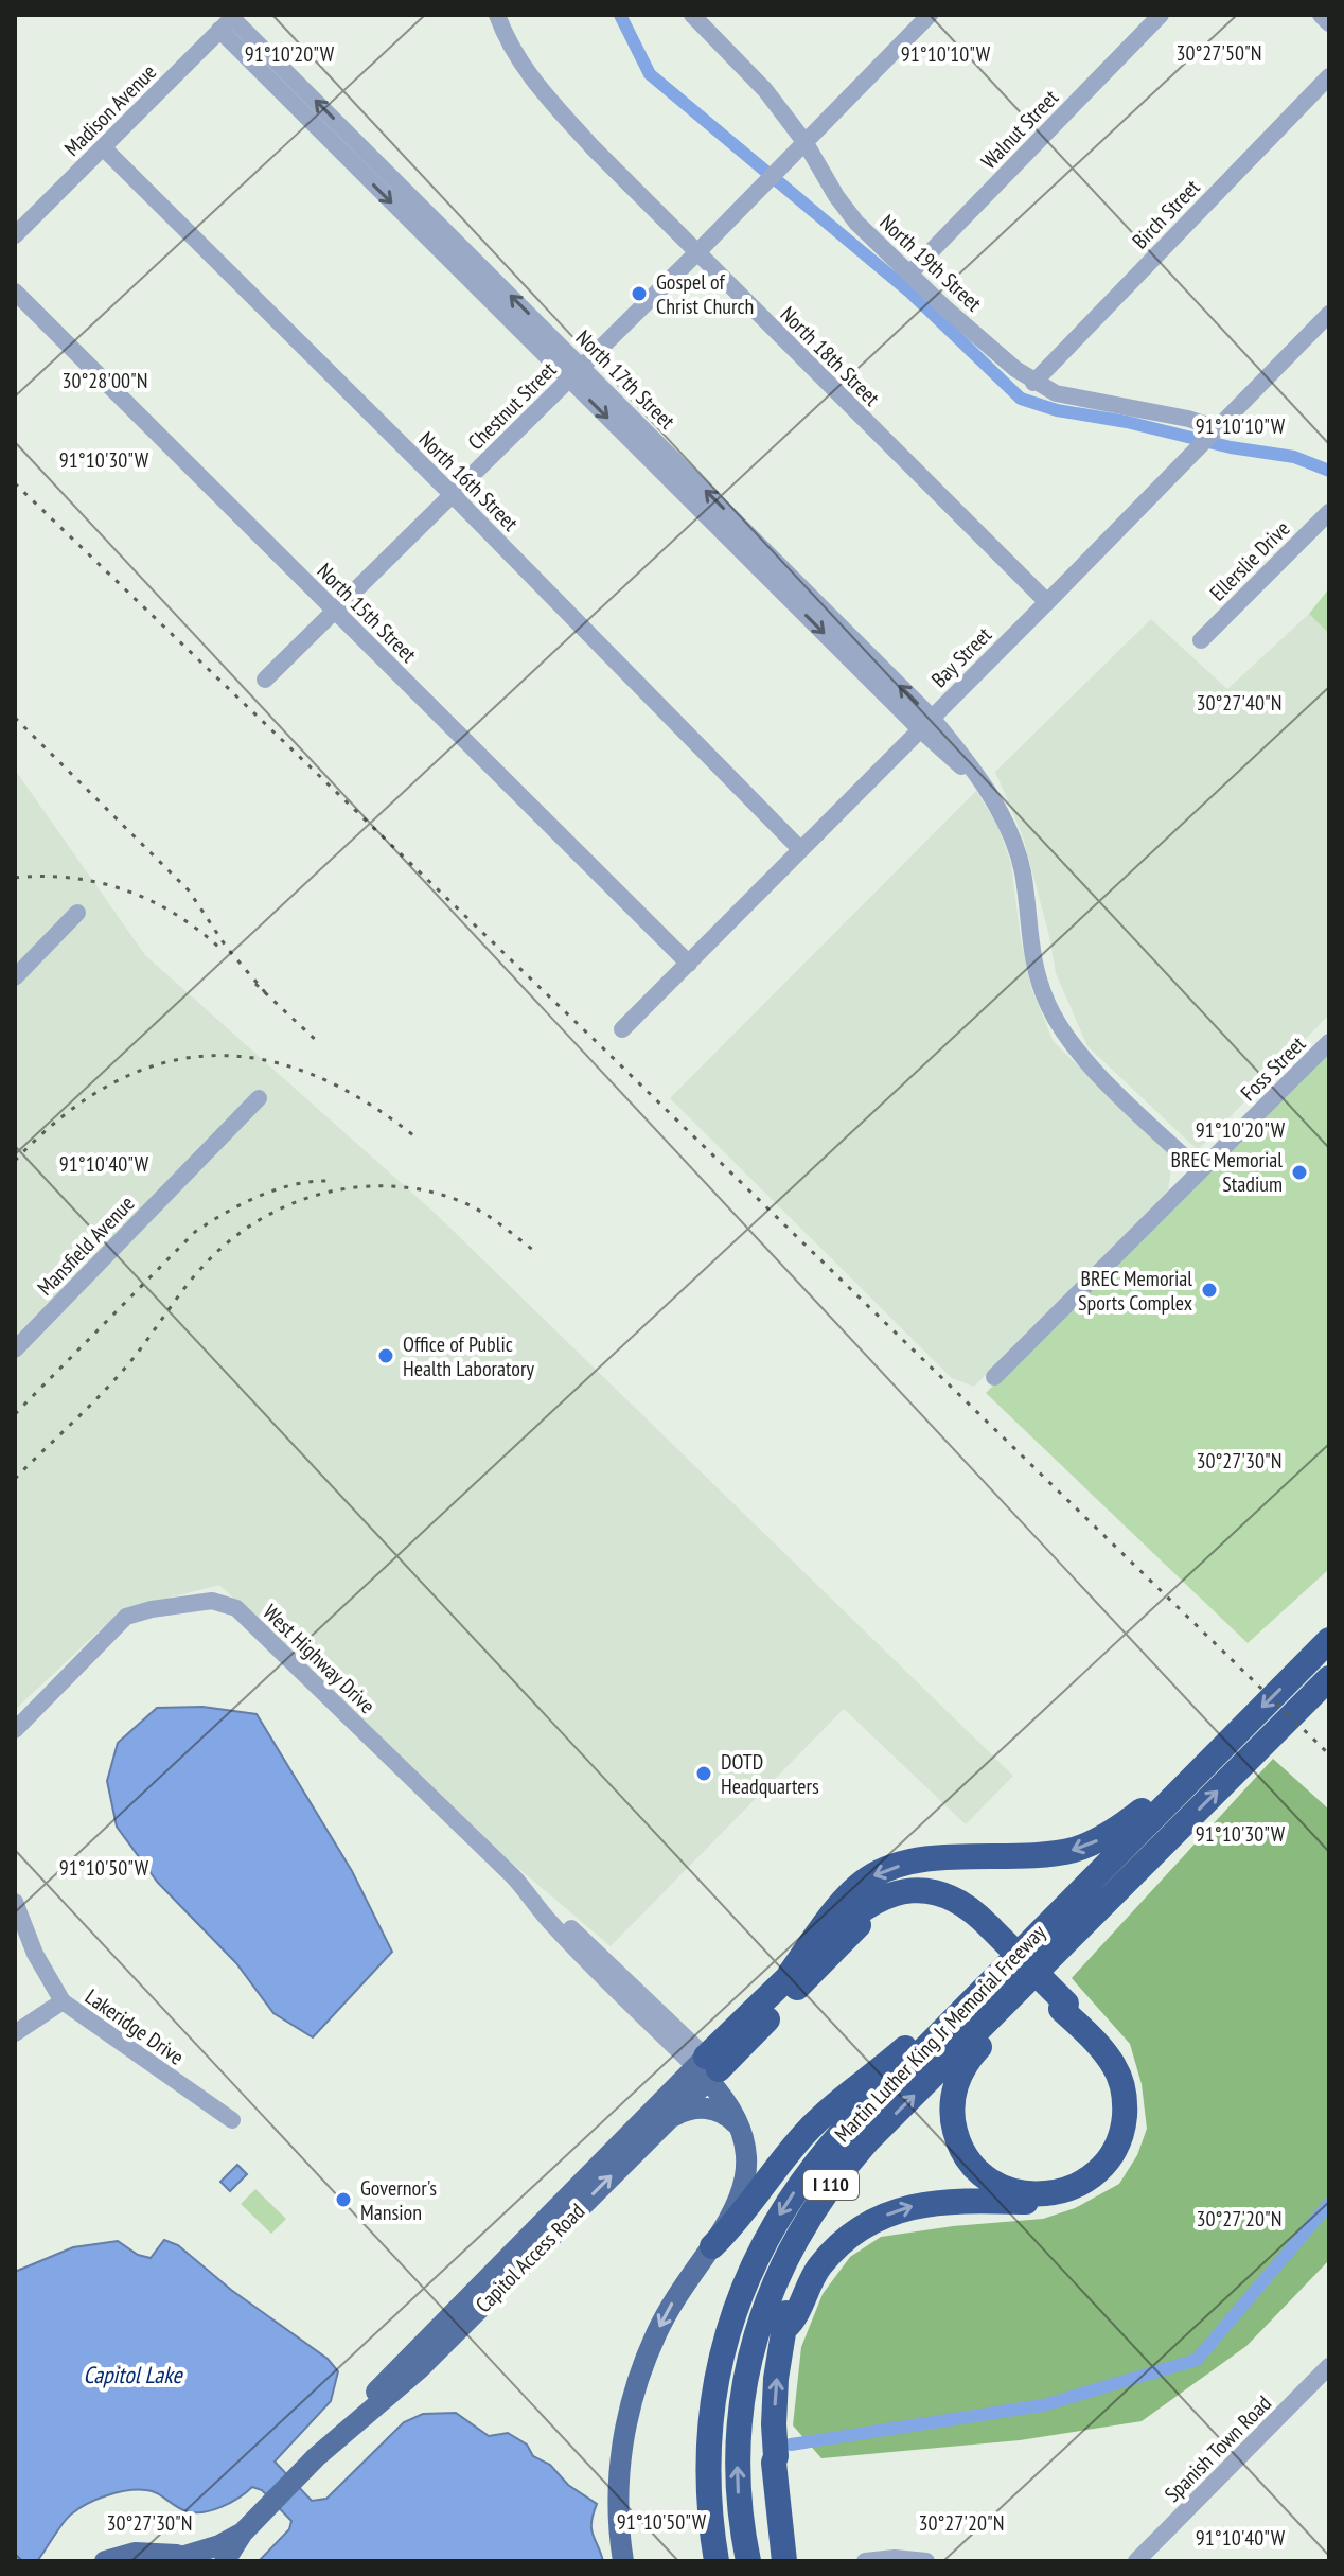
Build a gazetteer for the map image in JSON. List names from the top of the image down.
{
  "streets": {
    "highway": ["Martin Luther King Jr Memorial Freeway", "I 110"],
    "main road": ["Capitol Access Road"],
    "street": [
      "Madison Avenue",
      "Walnut Street",
      "Birch Street",
      "North 19th Street",
      "North 18th Street",
      "North 17th Street",
      "Chestnut Street",
      "North 16th Street",
      "Ellerslie Drive",
      "North 15th Street",
      "Bay Street",
      "Foss Street",
      "Mansfield Avenue",
      "West Highway Drive",
      "Lakeridge Drive",
      "Spanish Town Road"
    ]
  },
  "crossings": [
    ["Madison Avenue", "North 17th Street"],
    ["Madison Avenue", "North 16th Street"],
    ["Walnut Street", "North 19th Street"],
    ["Birch Street", "North 19th Street"],
    ["North 19th Street", "Chestnut Street"],
    ["North 19th Street", "Bay Street"],
    ["North 18th Street", "Chestnut Street"],
    ["North 18th Street", "Bay Street"],
    ["North 17th Street", "Chestnut Street"],
    ["North 17th Street", "Bay Street"],
    ["North 17th Street", "Foss Street"],
    ["Chestnut Street", "North 16th Street"],
    ["Chestnut Street", "North 15th Street"],
    ["North 16th Street", "Bay Street"],
    ["North 15th Street", "Bay Street"],
    ["West Highway Drive", "Capitol Access Road"]
  ],
  "water": ["Capitol Lake"],
  "places": [
    "Gospel of Christ Church",
    "BREC Memorial Stadium",
    "BREC Memorial Sports Complex",
    "Office of Public Health Laboratory",
    "DOTD Headquarters",
    "Governor's Mansion"
  ],
  "coordinates": [
    "30°27'50\"N",
    "91°10'20\"W",
    "91°10'10\"W",
    "30°28'00\"N",
    "91°10'30\"W",
    "30°27'40\"N",
    "91°10'40\"W",
    "30°27'30\"N",
    "91°10'50\"W",
    "30°27'20\"N"
  ]
}
